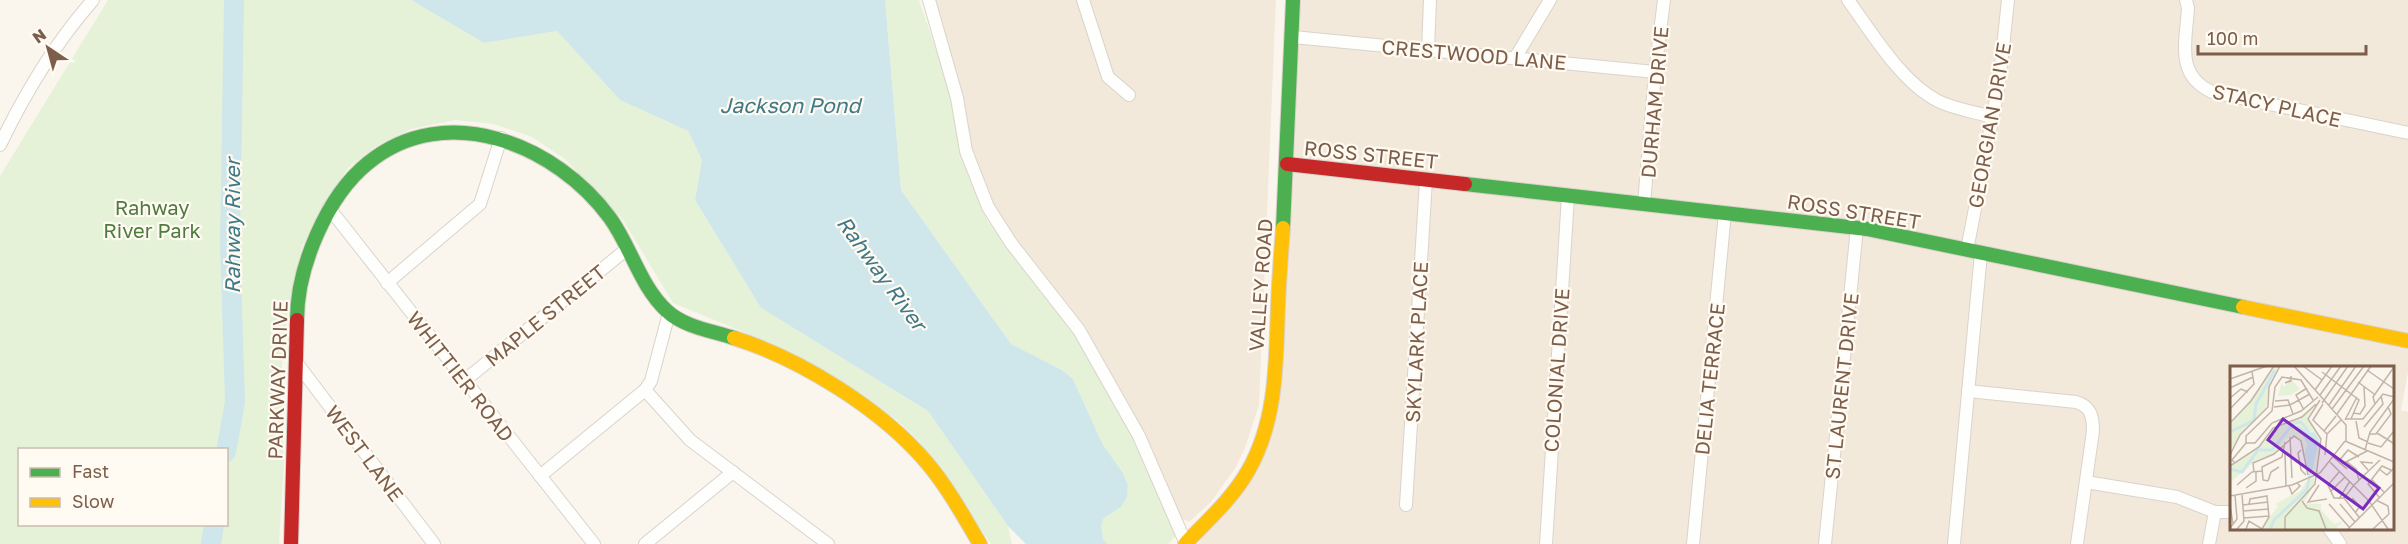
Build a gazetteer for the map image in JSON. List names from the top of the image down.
{
  "streets": {
    "street": [
      "CRESTWOOD LANE",
      "DURHAM DRIVE",
      "STACY PLACE",
      "GEORGIAN DRIVE",
      "ROSS STREET",
      "VALLEY ROAD",
      "MAPLE STREET",
      "SKYLARK PLACE",
      "COLONIAL DRIVE",
      "WHITTIER ROAD",
      "DELIA TERRACE",
      "PARKWAY DRIVE",
      "ST LAURENT DRIVE",
      "WEST LANE"
    ]
  },
  "crossings": [
    ["CRESTWOOD LANE", "DURHAM DRIVE"],
    ["CRESTWOOD LANE", "VALLEY ROAD"],
    ["DURHAM DRIVE", "ROSS STREET"],
    ["GEORGIAN DRIVE", "ROSS STREET"],
    ["ROSS STREET", "VALLEY ROAD"],
    ["ROSS STREET", "SKYLARK PLACE"],
    ["ROSS STREET", "COLONIAL DRIVE"],
    ["ROSS STREET", "DELIA TERRACE"],
    ["ROSS STREET", "ST LAURENT DRIVE"],
    ["MAPLE STREET", "WHITTIER ROAD"],
    ["MAPLE STREET", "PARKWAY DRIVE"],
    ["WHITTIER ROAD", "PARKWAY DRIVE"],
    ["PARKWAY DRIVE", "WEST LANE"]
  ],
  "water": ["Jackson Pond", "Rahway River"],
  "parks": ["Rahway River Park"],
  "legend": ["Fast", "Slow"],
  "scale_bar": "100 m",
  "north": "top left"
}
